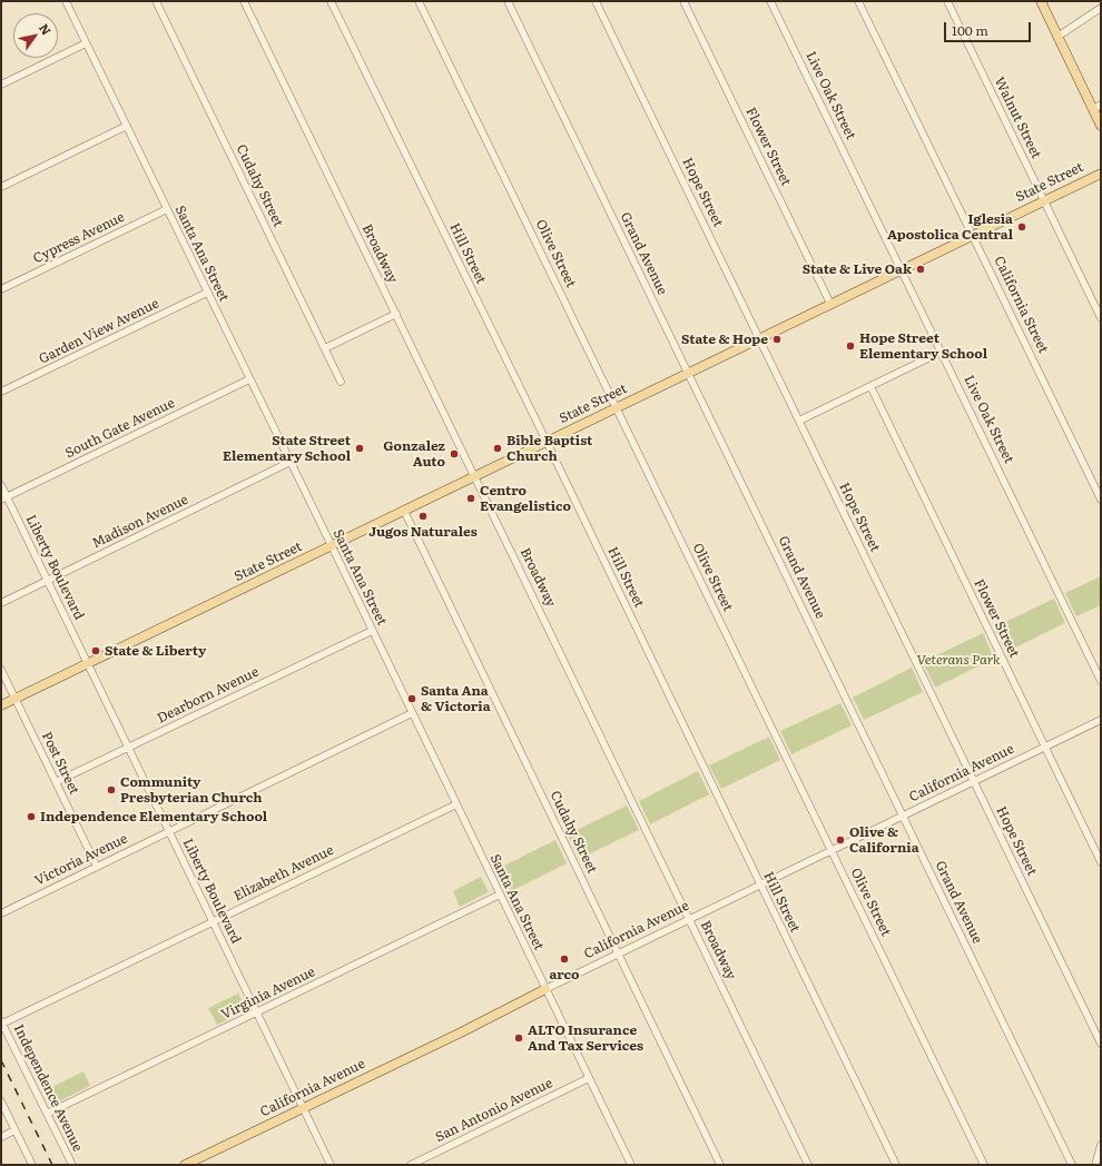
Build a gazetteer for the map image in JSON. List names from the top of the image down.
{
  "streets": {
    "main road": ["State Street", "California Avenue"],
    "street": [
      "Live Oak Street",
      "Walnut Street",
      "Flower Street",
      "Cudahy Street",
      "Hope Street",
      "Cypress Avenue",
      "Santa Ana Street",
      "Broadway",
      "Hill Street",
      "Olive Street",
      "Grand Avenue",
      "California Street",
      "Garden View Avenue",
      "South Gate Avenue",
      "Madison Avenue",
      "Liberty Boulevard",
      "Dearborn Avenue",
      "Post Street",
      "Victoria Avenue",
      "Elizabeth Avenue",
      "Virginia Avenue",
      "Independence Avenue",
      "San Antonio Avenue"
    ]
  },
  "crossings": [
    ["Live Oak Street", "State Street"],
    ["Walnut Street", "State Street"],
    ["Flower Street", "State Street"],
    ["Flower Street", "California Avenue"],
    ["State Street", "Cudahy Street"],
    ["State Street", "Hope Street"],
    ["State Street", "Santa Ana Street"],
    ["State Street", "Broadway"],
    ["State Street", "Hill Street"],
    ["State Street", "Olive Street"],
    ["State Street", "Grand Avenue"],
    ["State Street", "California Street"],
    ["State Street", "Liberty Boulevard"],
    ["State Street", "Post Street"],
    ["Cudahy Street", "California Avenue"],
    ["Hope Street", "California Avenue"],
    ["Cypress Avenue", "Santa Ana Street"],
    ["Santa Ana Street", "Garden View Avenue"],
    ["Santa Ana Street", "South Gate Avenue"],
    ["Santa Ana Street", "Madison Avenue"],
    ["Santa Ana Street", "Dearborn Avenue"],
    ["Santa Ana Street", "California Avenue"],
    ["Santa Ana Street", "Victoria Avenue"],
    ["Santa Ana Street", "Elizabeth Avenue"],
    ["Santa Ana Street", "Virginia Avenue"],
    ["Santa Ana Street", "San Antonio Avenue"],
    ["Broadway", "California Avenue"],
    ["Hill Street", "California Avenue"],
    ["Olive Street", "California Avenue"],
    ["Grand Avenue", "California Avenue"],
    ["South Gate Avenue", "Liberty Boulevard"],
    ["Madison Avenue", "Liberty Boulevard"],
    ["Liberty Boulevard", "Dearborn Avenue"],
    ["Liberty Boulevard", "California Avenue"],
    ["Liberty Boulevard", "Victoria Avenue"],
    ["Liberty Boulevard", "Elizabeth Avenue"],
    ["Liberty Boulevard", "Virginia Avenue"],
    ["Dearborn Avenue", "Post Street"],
    ["Post Street", "Victoria Avenue"],
    ["Elizabeth Avenue", "Independence Avenue"],
    ["Virginia Avenue", "Independence Avenue"]
  ],
  "parks": ["Veterans Park"],
  "places": [
    "Iglesia Apostolica Central",
    "State & Live Oak",
    "State & Hope",
    "Hope Street Elementary School",
    "State Street Elementary School",
    "Bible Baptist Church",
    "Gonzalez Auto",
    "Centro Evangelistico",
    "Jugos Naturales",
    "State & Liberty",
    "Santa Ana & Victoria",
    "Community Presbyterian Church",
    "Independence Elementary School",
    "Olive & California",
    "arco",
    "ALTO Insurance And Tax Services"
  ],
  "scale_bar": "100 m",
  "north": "top right"
}
